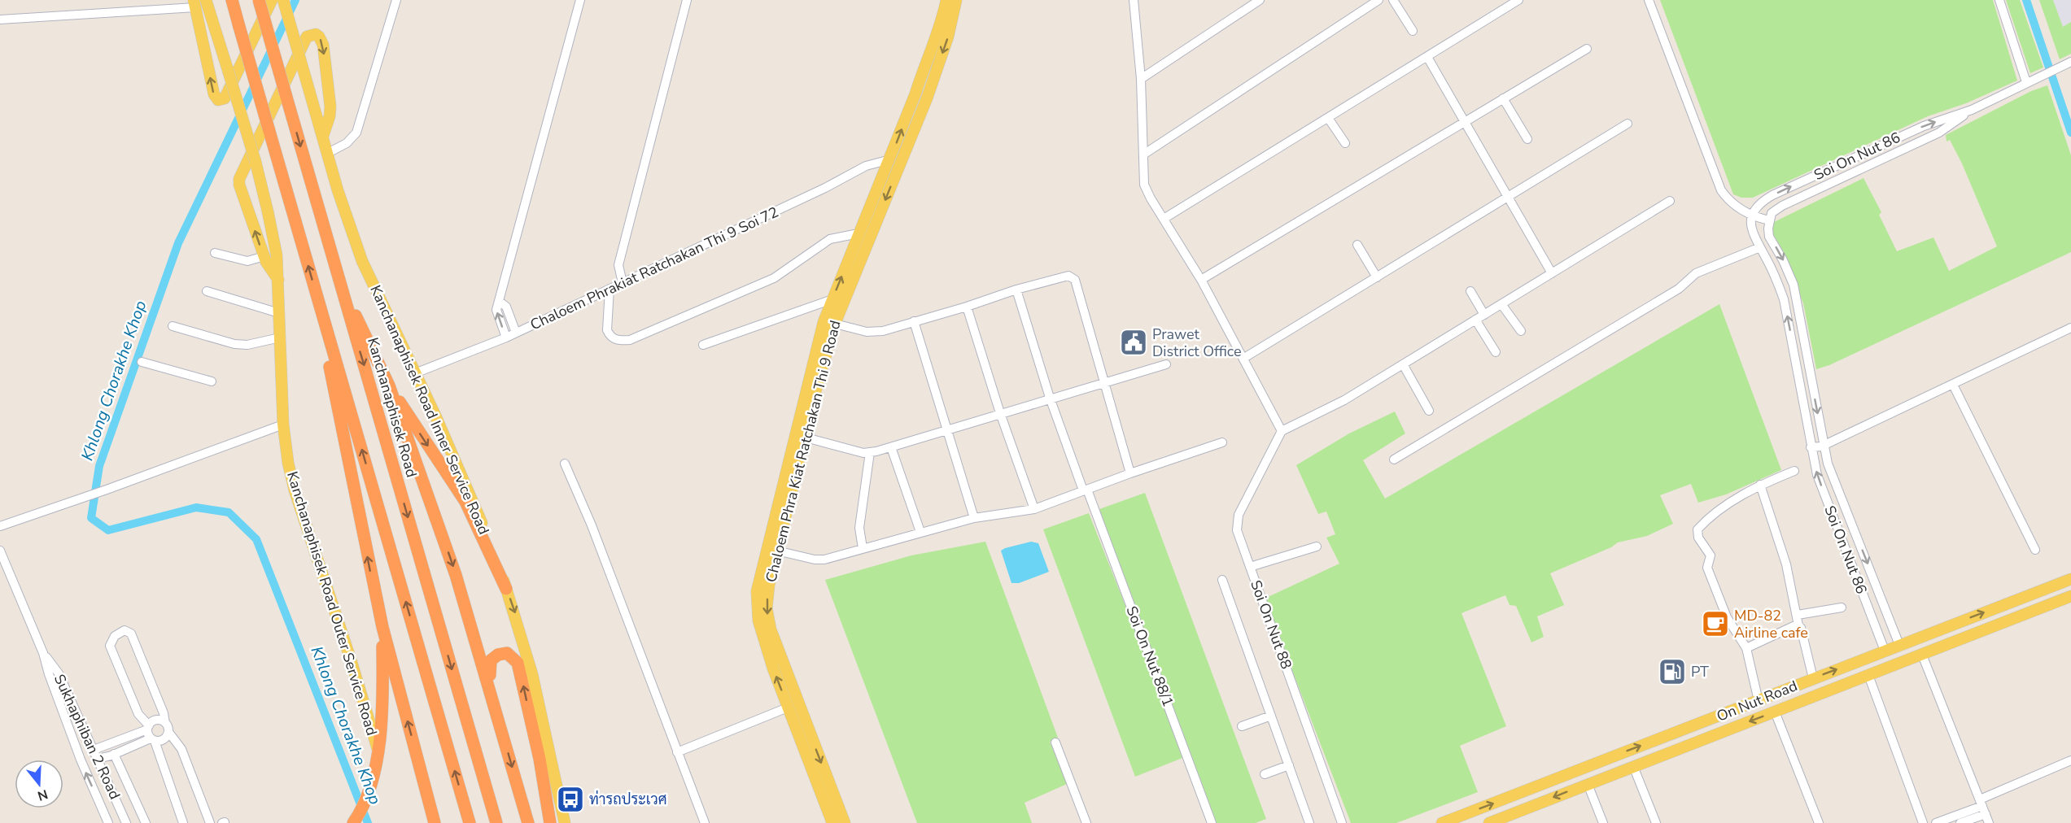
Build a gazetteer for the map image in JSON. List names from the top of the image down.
{
  "streets": {
    "highway": ["Kanchanaphisek Road"],
    "main road": [
      "Kanchanaphisek Road Inner Service Road",
      "Chaloem Phra Kiat Ratchakan Thi 9 Road",
      "Kanchanaphisek Road Outer Service Road",
      "On Nut Road"
    ],
    "street": [
      "Soi On Nut 86",
      "Chaloem Phrakiat Ratchakan Thi 9 Soi 72",
      "Soi On Nut 88",
      "Soi On Nut 88/1",
      "Sukhaphiban 2 Road"
    ]
  },
  "crossings": [
    ["Soi On Nut 86", "On Nut Road"],
    ["Chaloem Phrakiat Ratchakan Thi 9 Soi 72", "Kanchanaphisek Road Inner Service Road"],
    ["Chaloem Phrakiat Ratchakan Thi 9 Soi 72", "Chaloem Phra Kiat Ratchakan Thi 9 Road"]
  ],
  "water": ["Khlong Chorakhe Khop"],
  "places": {
    "public building": ["Prawet District Office"],
    "cafe": ["MD-82 Airline cafe"],
    "fuel station": ["PT"],
    "bus stop": ["ท่ารถประเวศ"]
  },
  "north": "bottom"
}
